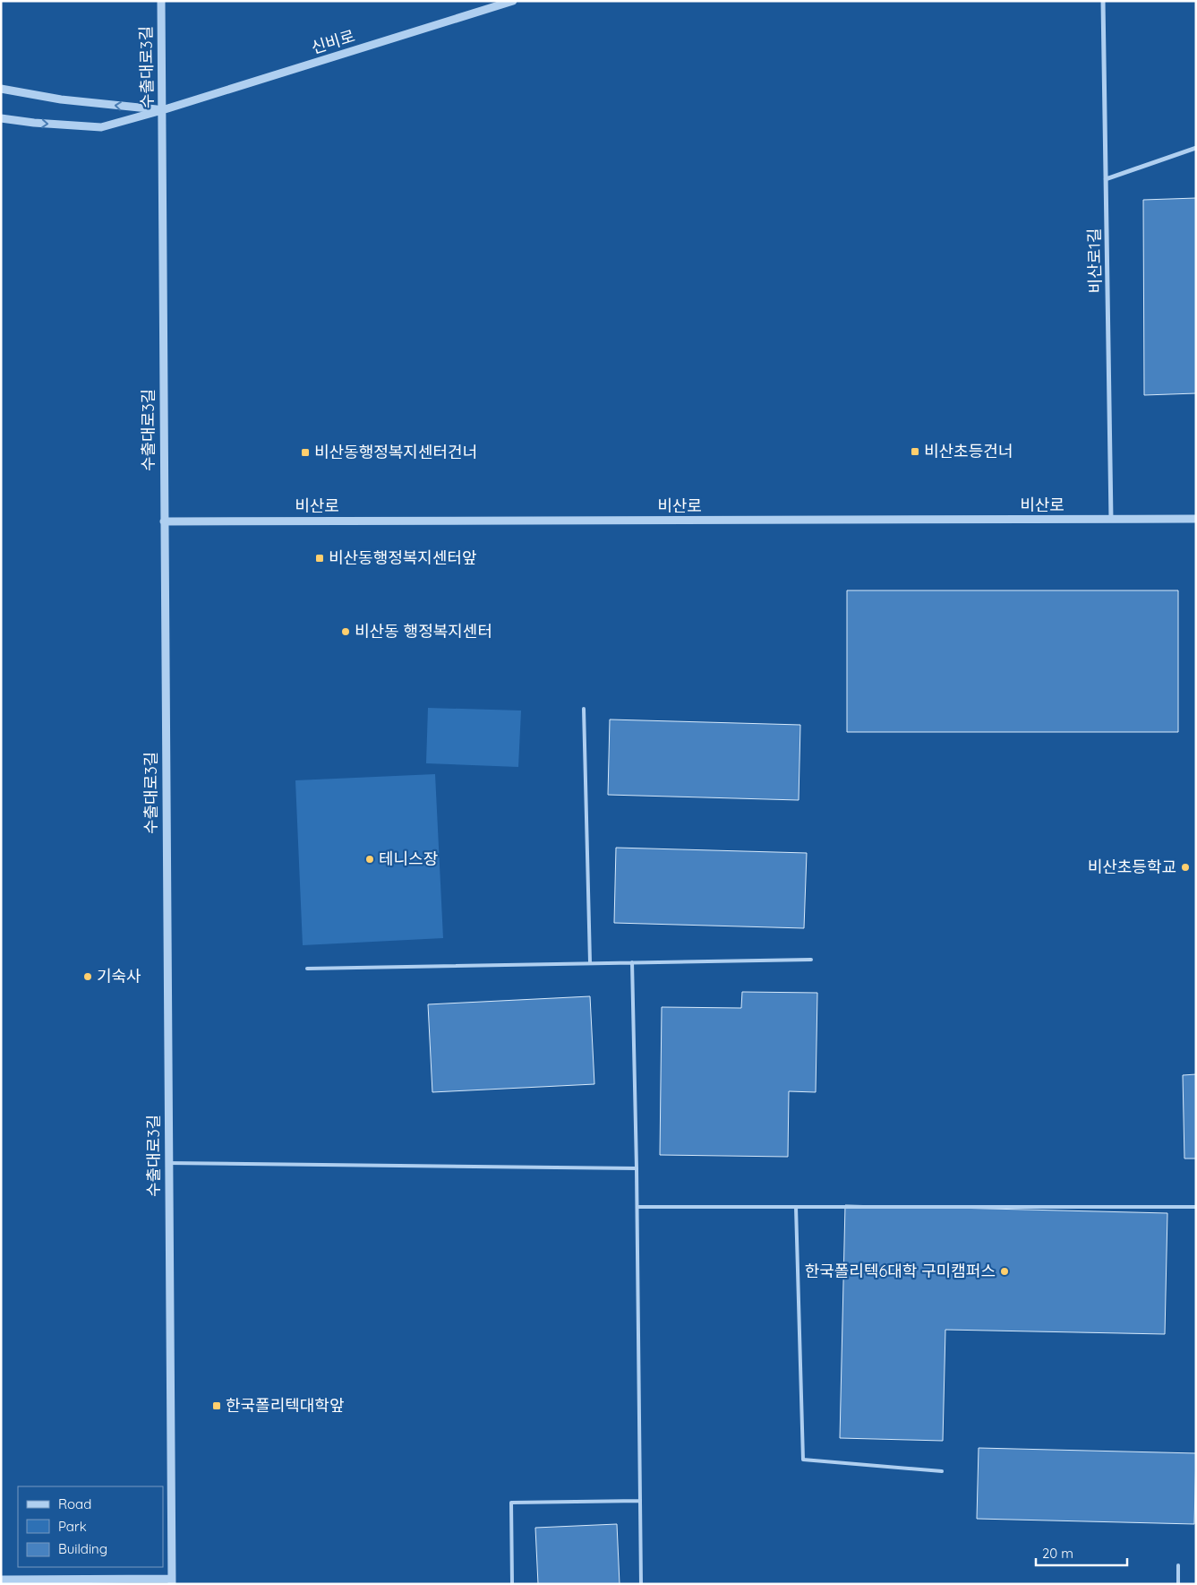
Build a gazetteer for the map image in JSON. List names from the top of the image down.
{
  "streets": {
    "street": [
      "신비로",
      "수출대로3길",
      "비산로1길",
      "비산로"
    ]
  },
  "crossings": [
    ["신비로", "수출대로3길"],
    ["수출대로3길", "비산로"],
    ["비산로1길", "비산로"]
  ],
  "places": {
    "transit": [
      "비산초등건너",
      "비산동행정복지센터건너",
      "비산동행정복지센터앞",
      "한국폴리텍대학앞"
    ],
    "other": [
      "비산동 행정복지센터",
      "테니스장",
      "비산초등학교",
      "기숙사",
      "한국폴리텍6대학 구미캠퍼스"
    ]
  },
  "legend": ["Road", "Park", "Building"],
  "scale_bar": "20 m"
}
